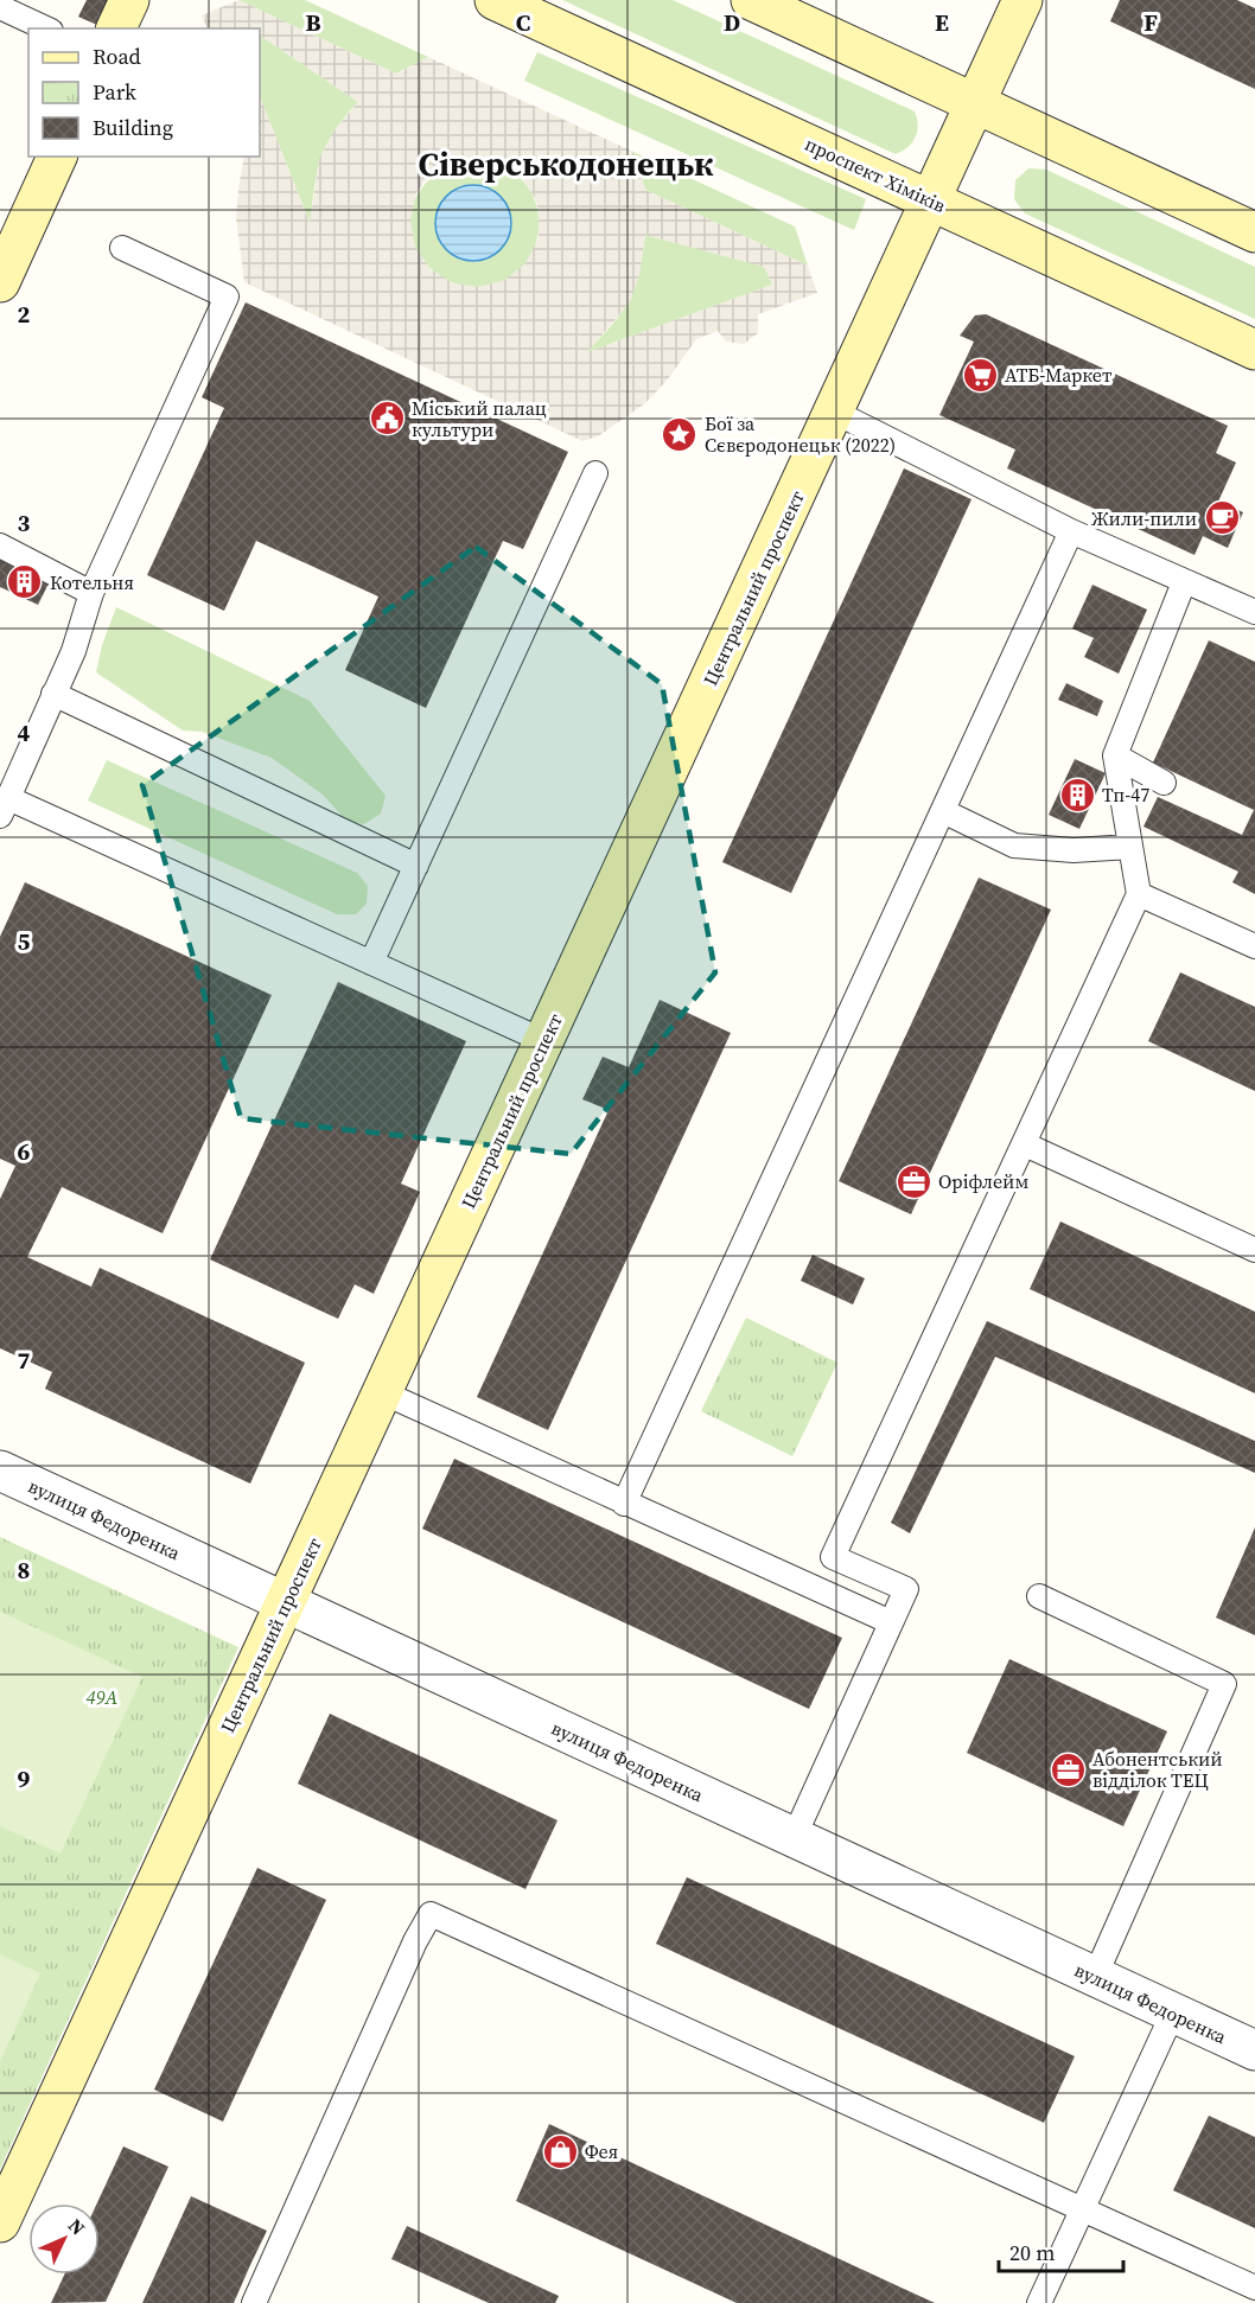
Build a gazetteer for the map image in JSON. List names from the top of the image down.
{
  "streets": {
    "street": ["проспект Хіміків", "Центральний проспект", "вулиця Федоренка"]
  },
  "crossings": [
    ["проспект Хіміків", "Центральний проспект"],
    ["Центральний проспект", "вулиця Федоренка"]
  ],
  "districts": ["Сіверськодонецьк"],
  "parks": ["49А"],
  "places": {
    "supermarket": ["АТБ-Маркет"],
    "public building": ["Міський палац культури"],
    "place": ["Бої за Сєвєродонецьк (2022)"],
    "cafe": ["Жили-пили"],
    "building": ["Котельня", "Тп-47"],
    "office": ["Оріфлейм", "Абонентський відділок ТЕЦ"],
    "shop": ["Фея"]
  },
  "legend": ["Road", "Park", "Building"],
  "scale_bar": "20 m",
  "north": "top right",
  "grid": {
    "columns": [
      "B",
      "C",
      "D",
      "E",
      "F"
    ],
    "rows": [
      "2",
      "3",
      "4",
      "5",
      "6",
      "7",
      "8",
      "9"
    ]
  }
}
